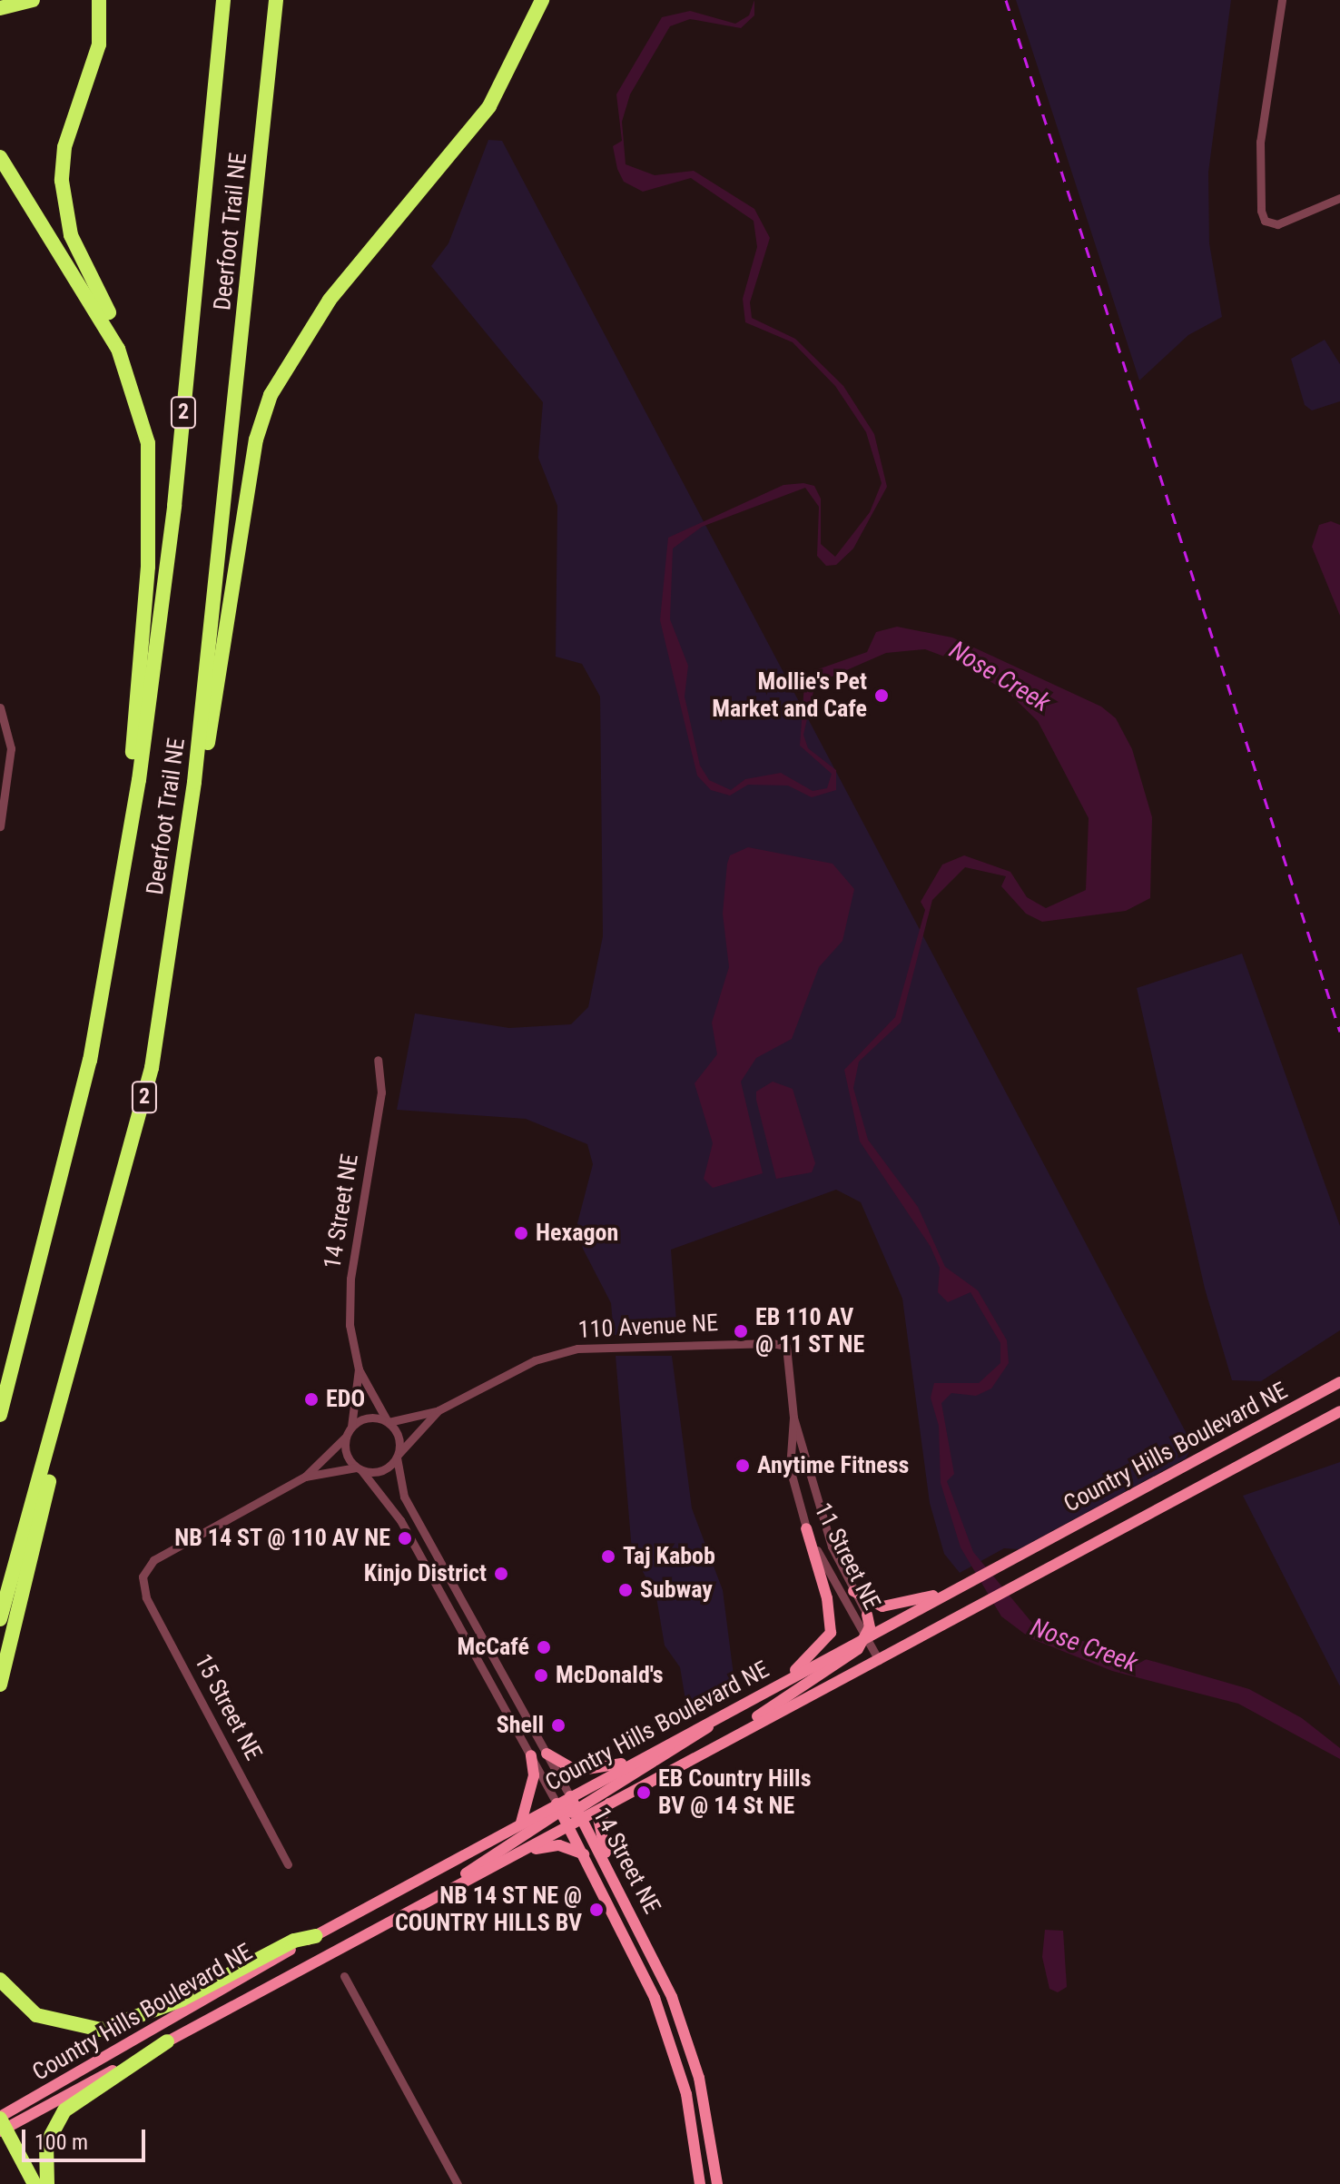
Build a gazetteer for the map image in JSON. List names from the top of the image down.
{
  "streets": {
    "highway": ["Deerfoot Trail NE", "2"],
    "main road": ["14 Street NE", "Country Hills Boulevard NE"],
    "street": ["110 Avenue NE", "11 Street NE", "15 Street NE"]
  },
  "crossings": [
    ["14 Street NE", "110 Avenue NE"],
    ["14 Street NE", "Country Hills Boulevard NE"],
    ["110 Avenue NE", "11 Street NE"],
    ["Country Hills Boulevard NE", "11 Street NE"]
  ],
  "water": ["Nose Creek"],
  "places": [
    "Mollie's Pet Market and Cafe",
    "Hexagon",
    "EB 110 AV @ 11 ST NE",
    "EDO",
    "Anytime Fitness",
    "NB 14 ST @ 110 AV NE",
    "Taj Kabob",
    "Kinjo District",
    "Subway",
    "McCafé",
    "McDonald's",
    "Shell",
    "EB Country Hills BV @ 14 St NE",
    "NB 14 ST NE @ COUNTRY HILLS BV"
  ],
  "scale_bar": "100 m"
}
